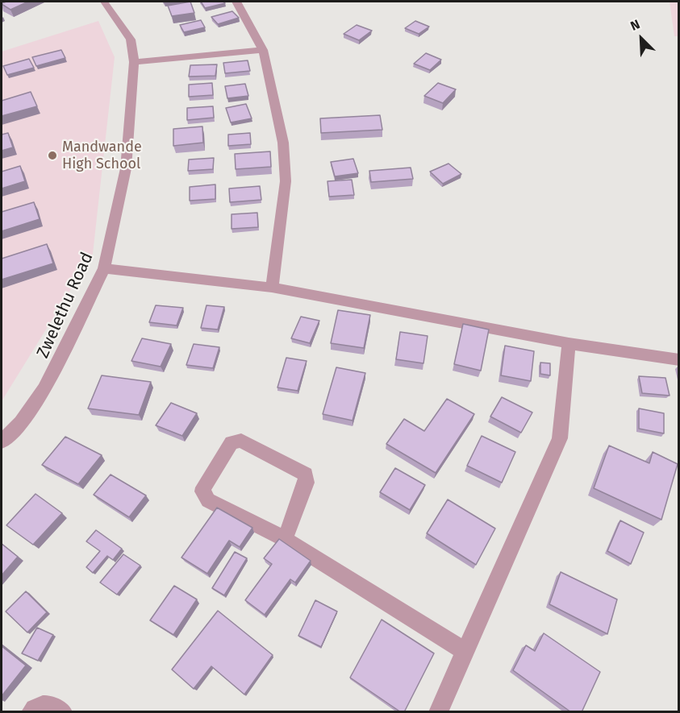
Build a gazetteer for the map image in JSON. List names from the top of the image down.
{
  "streets": {
    "street": ["Zwelethu Road"]
  },
  "places": ["Mandwande High School"],
  "north": "top left"
}
